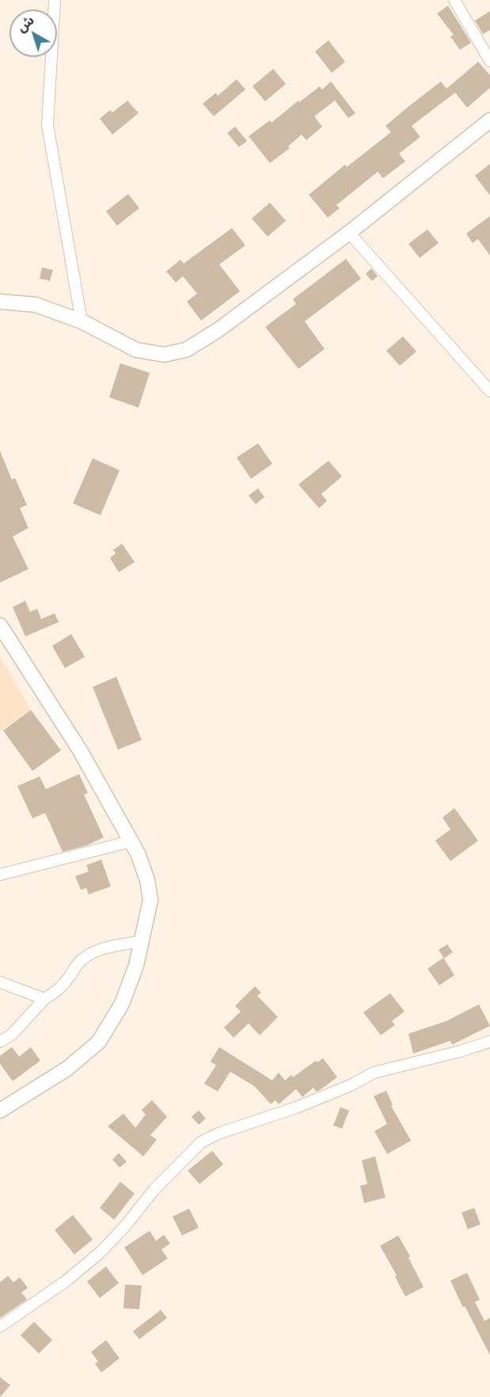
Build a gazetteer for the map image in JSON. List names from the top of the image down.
{
  "north": "top left"
}
